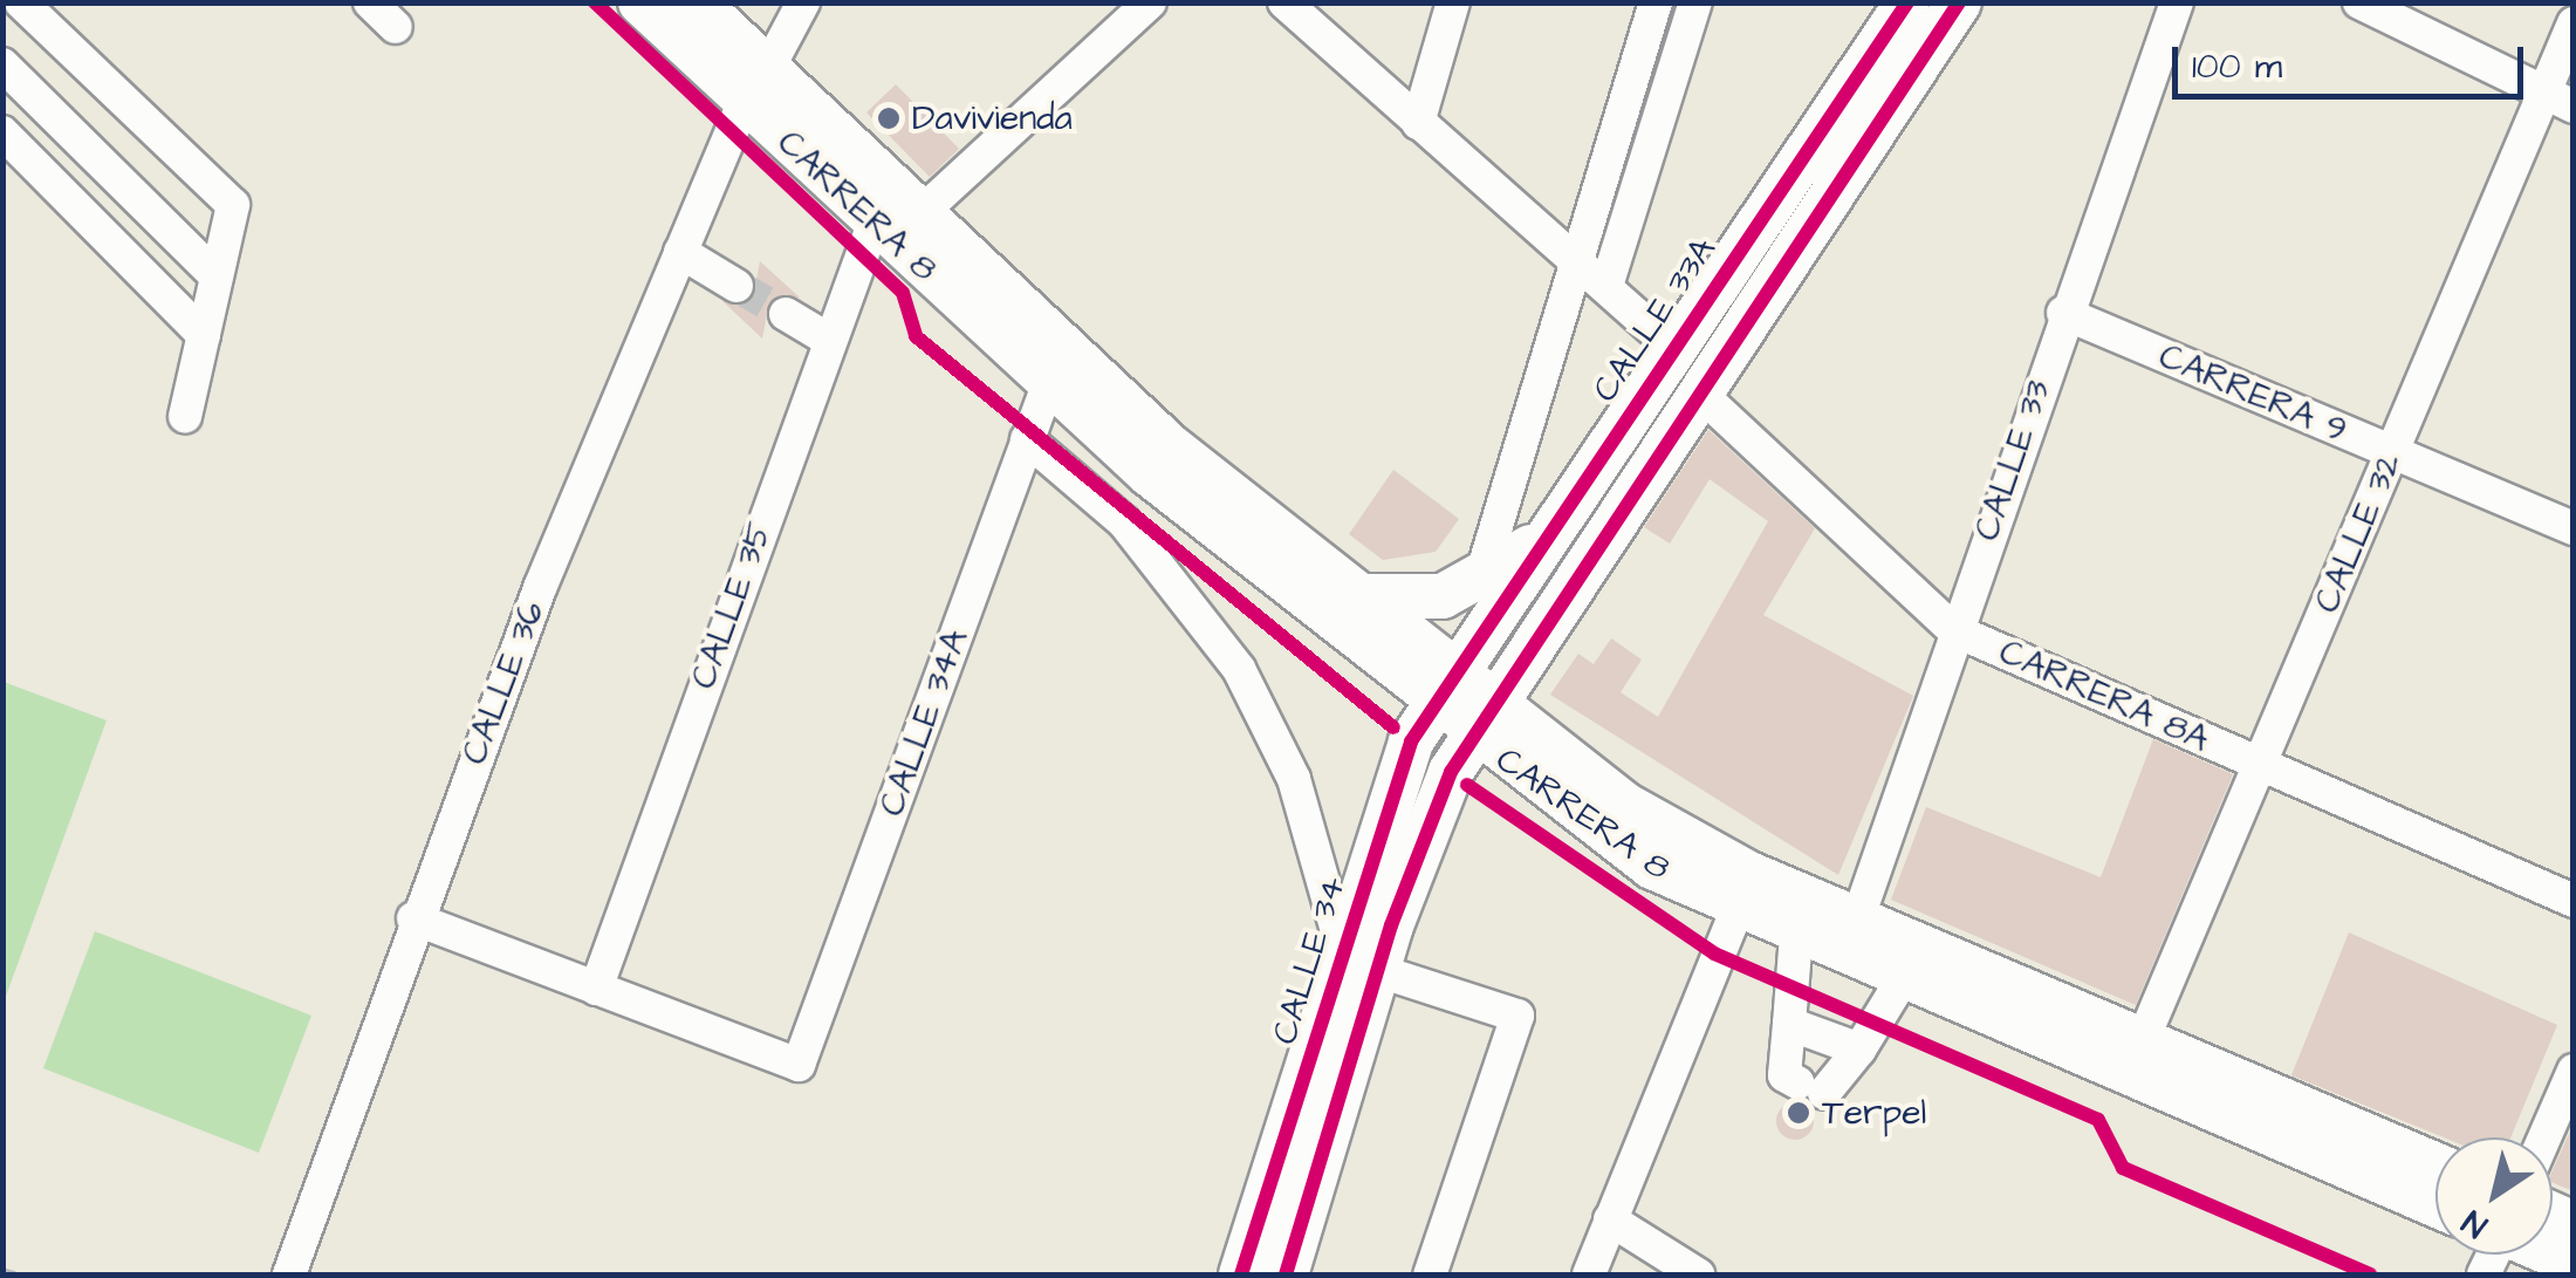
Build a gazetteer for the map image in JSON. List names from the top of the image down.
{
  "streets": {
    "main road": ["CARRERA 8", "CALLE 33A", "CALLE 34"],
    "street": [
      "CARRERA 9",
      "CALLE 33",
      "CALLE 32",
      "CALLE 35",
      "CALLE 36",
      "CARRERA 8A",
      "CALLE 34A"
    ]
  },
  "crossings": [
    ["CARRERA 8", "CALLE 33A"],
    ["CARRERA 8", "CALLE 33"],
    ["CARRERA 8", "CALLE 32"],
    ["CARRERA 8", "CALLE 35"],
    ["CARRERA 8", "CALLE 36"],
    ["CARRERA 8", "CALLE 34A"],
    ["CARRERA 8", "CALLE 34"],
    ["CALLE 33A", "CALLE 34"],
    ["CARRERA 9", "CALLE 33"],
    ["CARRERA 9", "CALLE 32"],
    ["CALLE 33", "CARRERA 8A"],
    ["CALLE 32", "CARRERA 8A"],
    ["CALLE 35", "CALLE 34A"]
  ],
  "places": ["Davivienda", "Terpel"],
  "scale_bar": "100 m",
  "north": "bottom left"
}
